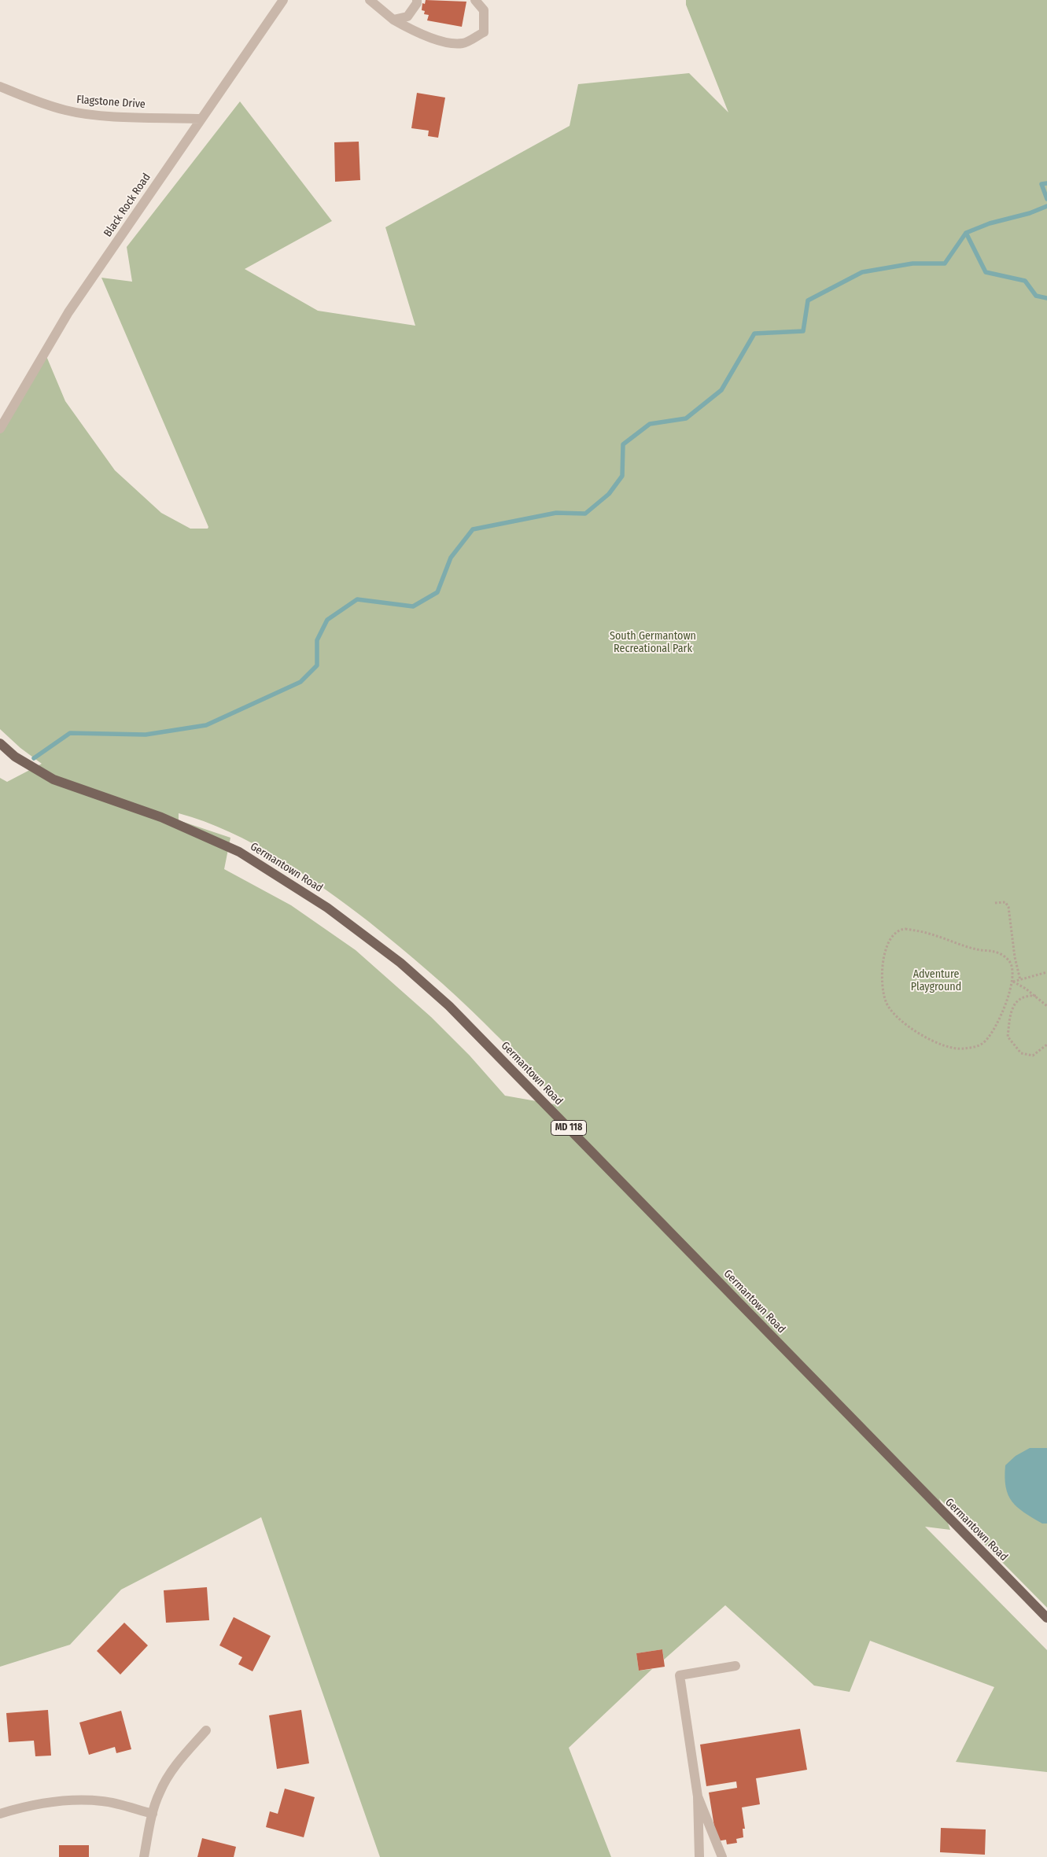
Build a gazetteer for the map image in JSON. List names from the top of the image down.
{
  "streets": {
    "main road": ["Germantown Road", "MD 118"],
    "street": ["Flagstone Drive", "Black Rock Road"]
  },
  "crossings": [
    ["Flagstone Drive", "Black Rock Road"]
  ],
  "parks": ["South Germantown Recreational Park", "Adventure Playground"]
}
